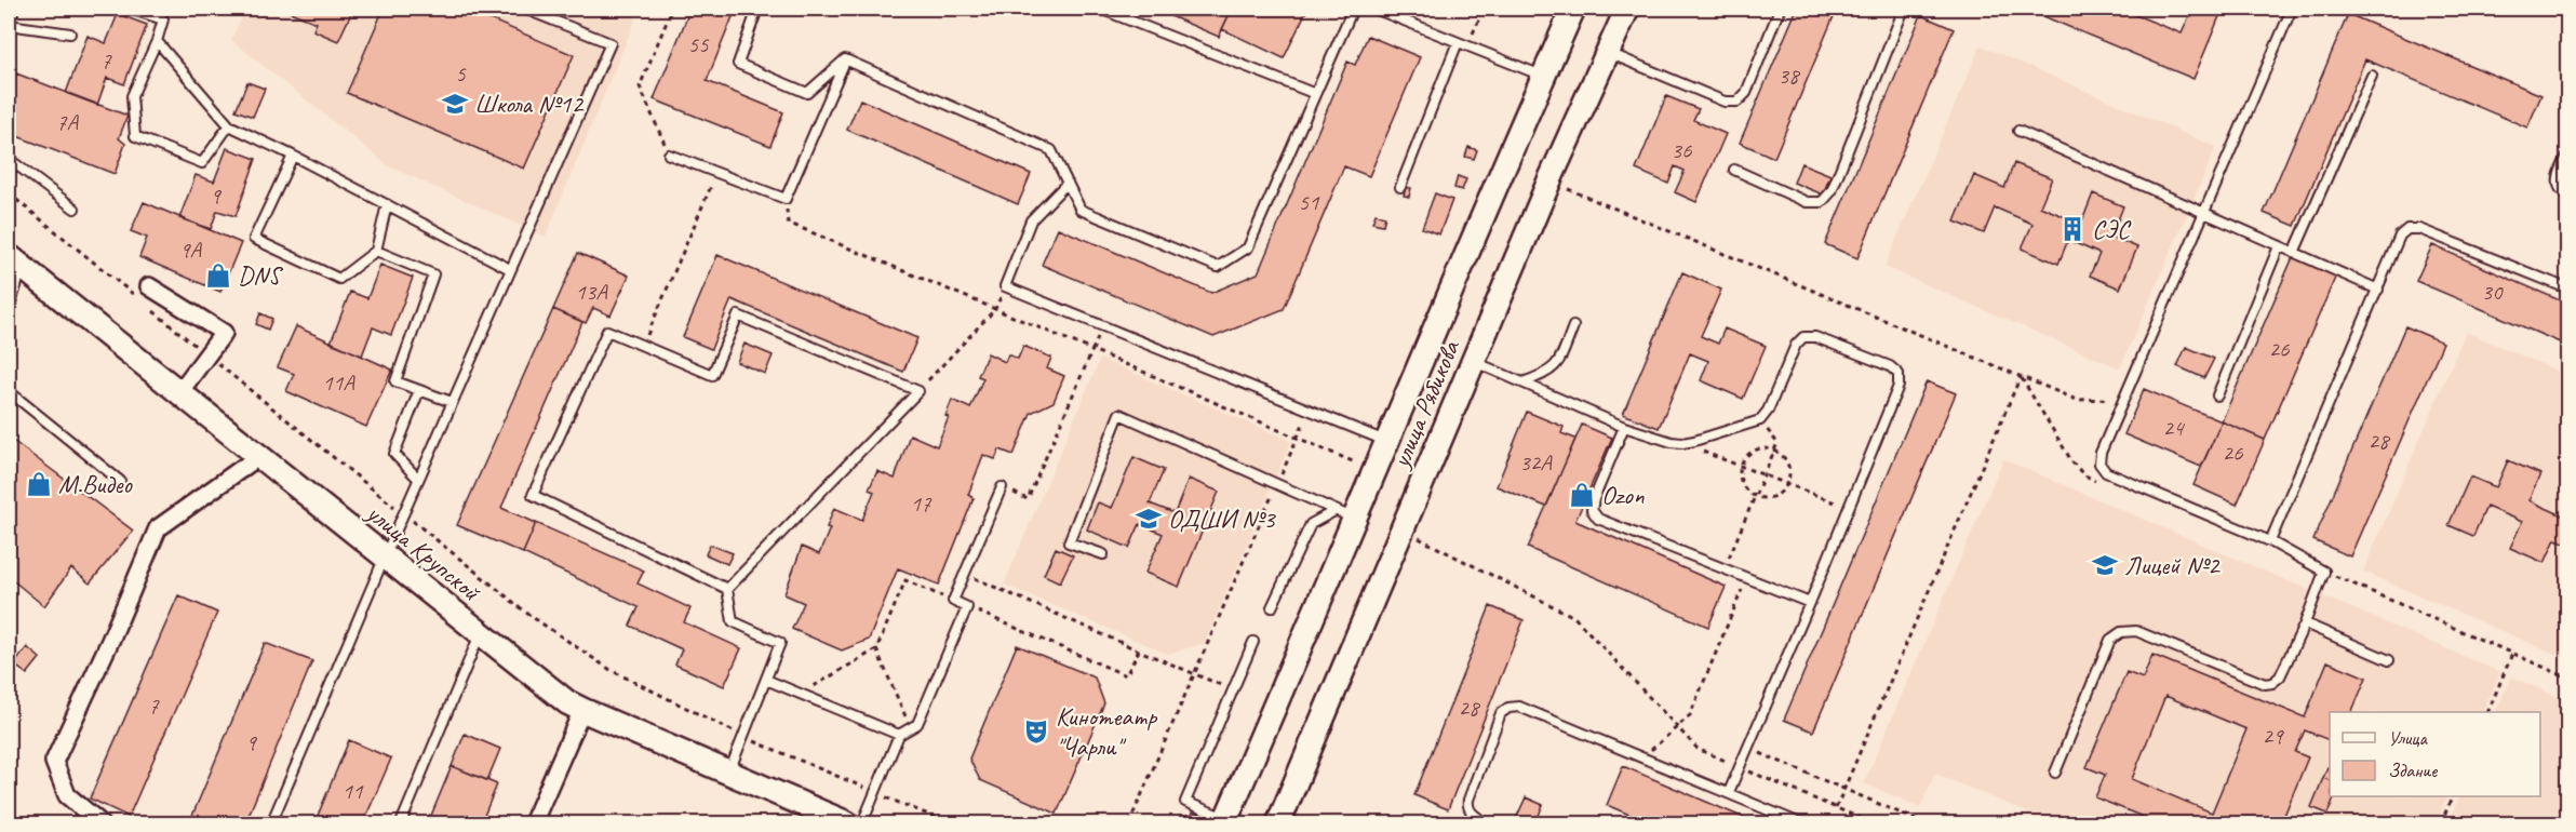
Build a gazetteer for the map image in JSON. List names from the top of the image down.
{
  "streets": {
    "street": ["улица Рябикова", "улица Крупской"]
  },
  "places": {
    "school or university": ["Школа №12", "ОДШИ №3", "Лицей №2"],
    "building": ["СЭС"],
    "shop": ["DNS", "М.Видео", "Ozon"],
    "theatre": ["Кинотеатр \"Чарли\""]
  },
  "house_numbers": [
    "55",
    "7",
    "5",
    "38",
    "7А",
    "36",
    "9",
    "51",
    "9А",
    "13А",
    "30",
    "26",
    "11А",
    "24",
    "28",
    "26",
    "32А",
    "17",
    "7",
    "28",
    "29",
    "9",
    "11"
  ],
  "legend": ["Улица", "Здание"]
}
